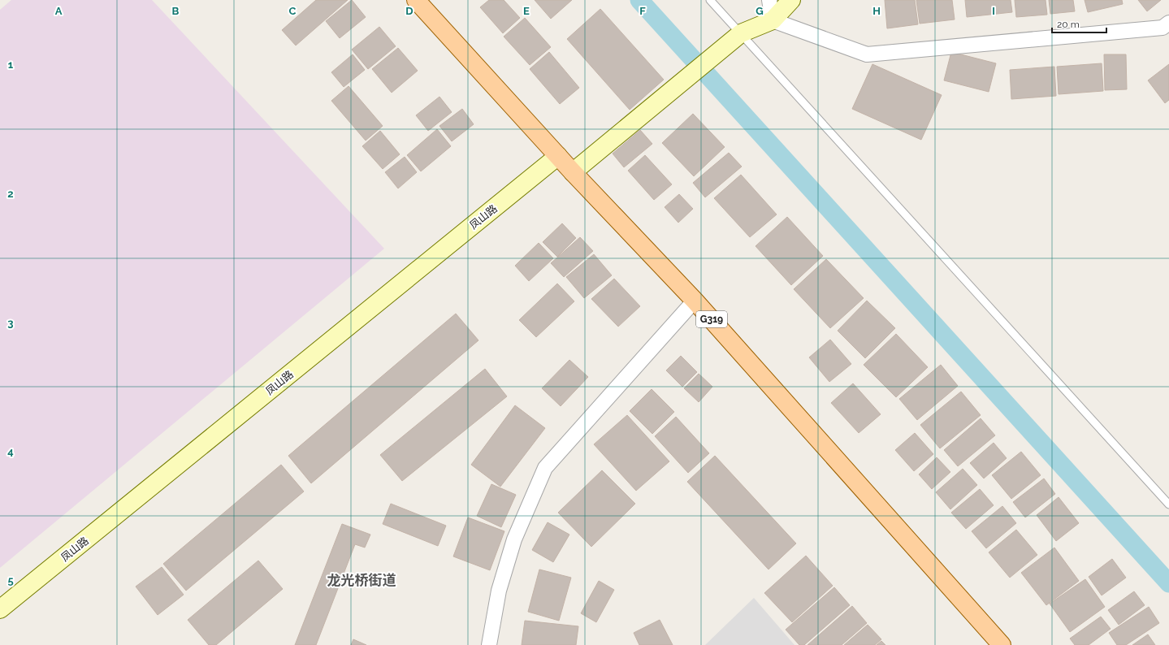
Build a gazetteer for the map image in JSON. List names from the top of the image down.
{
  "streets": {
    "main road": ["G319"],
    "street": ["凤山路"]
  },
  "crossings": [
    ["凤山路", "G319"]
  ],
  "districts": ["龙光桥街道"],
  "scale_bar": "20 m",
  "grid": {
    "columns": [
      "A",
      "B",
      "C",
      "D",
      "E",
      "F",
      "G",
      "H",
      "I"
    ],
    "rows": [
      "1",
      "2",
      "3",
      "4",
      "5"
    ]
  }
}
